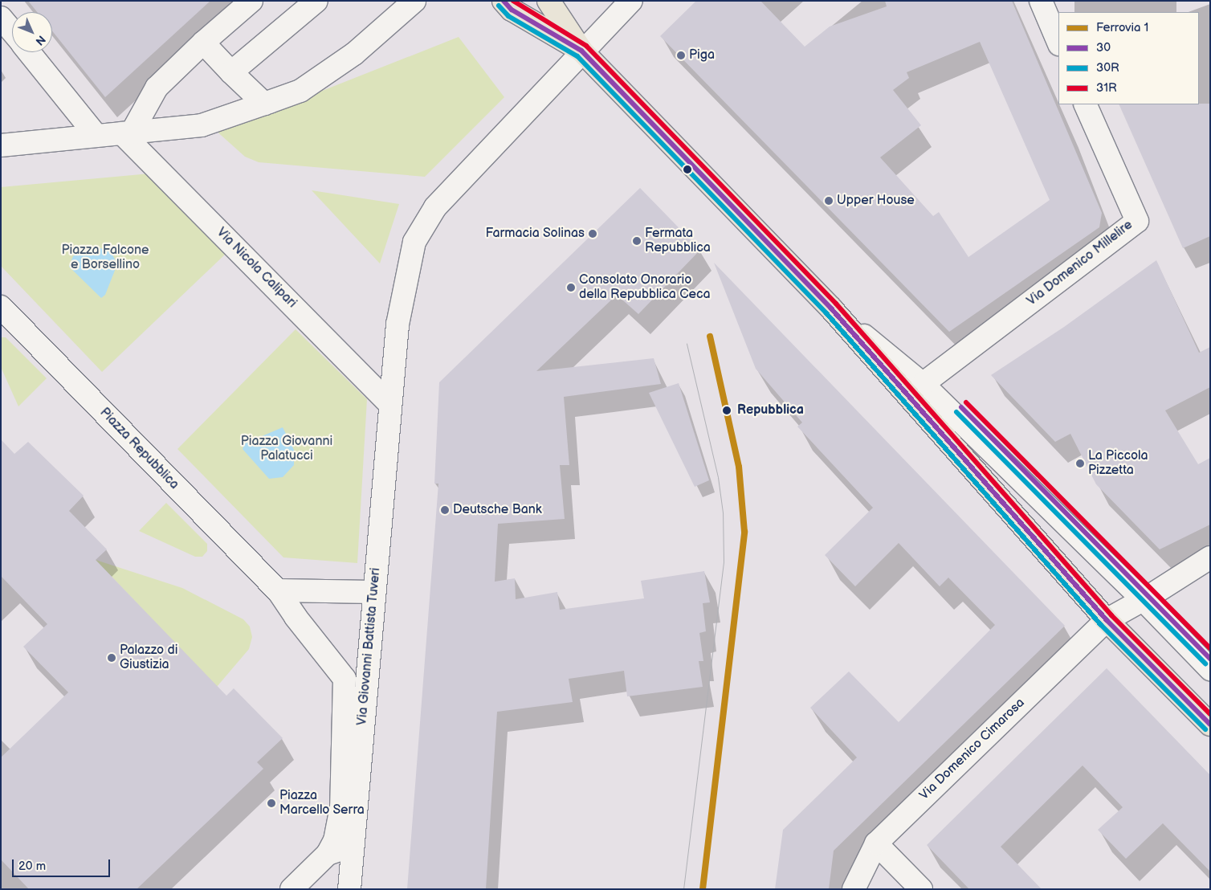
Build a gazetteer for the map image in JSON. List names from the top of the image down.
{
  "streets": {
    "street": [
      "Via Domenico Millelire",
      "Via Nicola Calipari",
      "Piazza Repubblica",
      "Via Giovanni Battista Tuveri",
      "Via Domenico Cimarosa"
    ]
  },
  "crossings": [
    ["Via Nicola Calipari", "Via Giovanni Battista Tuveri"]
  ],
  "parks": ["Piazza Falcone e Borsellino", "Piazza Giovanni Palatucci"],
  "places": [
    "Piga",
    "Upper House",
    "Farmacia Solinas",
    "Fermata Repubblica",
    "Consolato Onorario della Repubblica Ceca",
    "Repubblica",
    "La Piccola Pizzetta",
    "Deutsche Bank",
    "Palazzo di Giustizia",
    "Piazza Marcello Serra"
  ],
  "lines": [
    "transit line 30",
    "transit line 31R",
    "transit line 30R",
    "rail line 1"
  ],
  "legend": [
    "Ferrovia 1",
    "30",
    "30R",
    "31R"
  ],
  "scale_bar": "20 m",
  "north": "bottom right"
}
